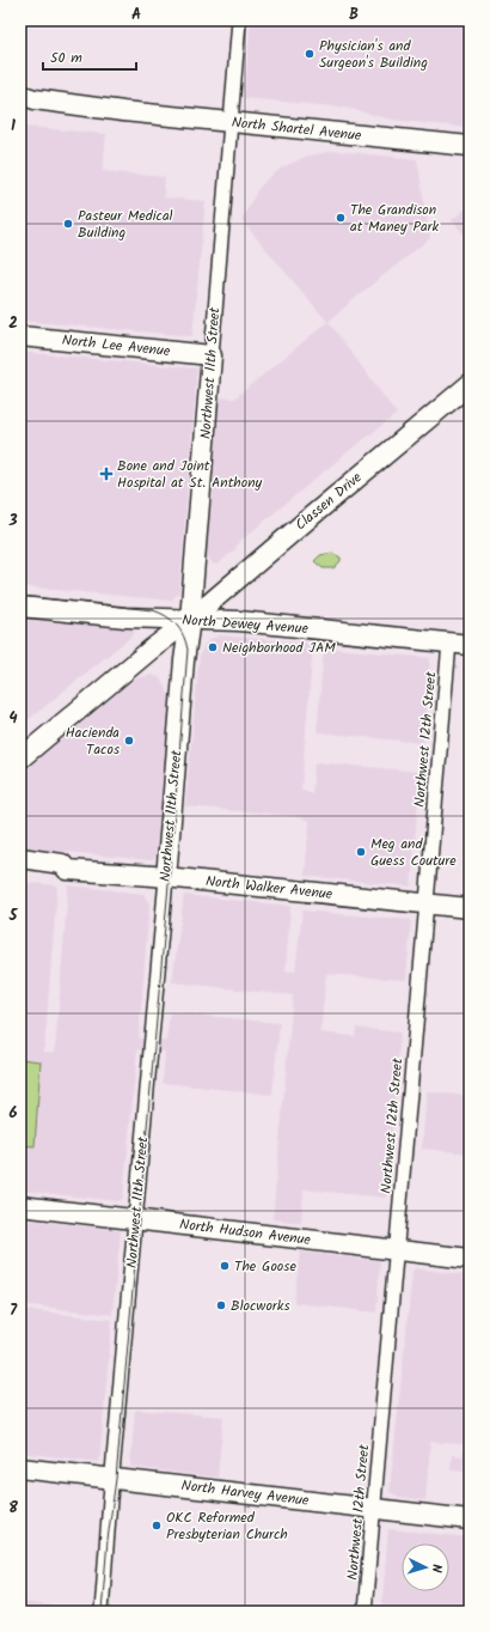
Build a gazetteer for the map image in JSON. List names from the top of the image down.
{
  "streets": {
    "street": [
      "North Shartel Avenue",
      "North Lee Avenue",
      "Northwest 11th Street",
      "Classen Drive",
      "North Dewey Avenue",
      "Northwest 12th Street",
      "North Walker Avenue",
      "North Hudson Avenue",
      "North Harvey Avenue"
    ]
  },
  "crossings": [
    ["North Shartel Avenue", "Northwest 11th Street"],
    ["North Lee Avenue", "Northwest 11th Street"],
    ["Northwest 11th Street", "Classen Drive"],
    ["Northwest 11th Street", "North Dewey Avenue"],
    ["Northwest 11th Street", "North Walker Avenue"],
    ["Northwest 11th Street", "North Hudson Avenue"],
    ["Northwest 11th Street", "North Harvey Avenue"],
    ["Classen Drive", "North Dewey Avenue"],
    ["North Dewey Avenue", "Northwest 12th Street"],
    ["Northwest 12th Street", "North Walker Avenue"],
    ["Northwest 12th Street", "North Hudson Avenue"],
    ["Northwest 12th Street", "North Harvey Avenue"]
  ],
  "places": {
    "other": [
      "Physician's and Surgeon's Building",
      "The Grandison at Maney Park",
      "Pasteur Medical Building",
      "Neighborhood JAM",
      "Hacienda Tacos",
      "Meg and Guess Couture",
      "The Goose",
      "Blocworks",
      "OKC Reformed Presbyterian Church"
    ],
    "health": ["Bone and Joint Hospital at St. Anthony"]
  },
  "scale_bar": "50 m",
  "north": "right",
  "grid": {
    "columns": ["A", "B"],
    "rows": [
      "1",
      "2",
      "3",
      "4",
      "5",
      "6",
      "7",
      "8"
    ]
  }
}
